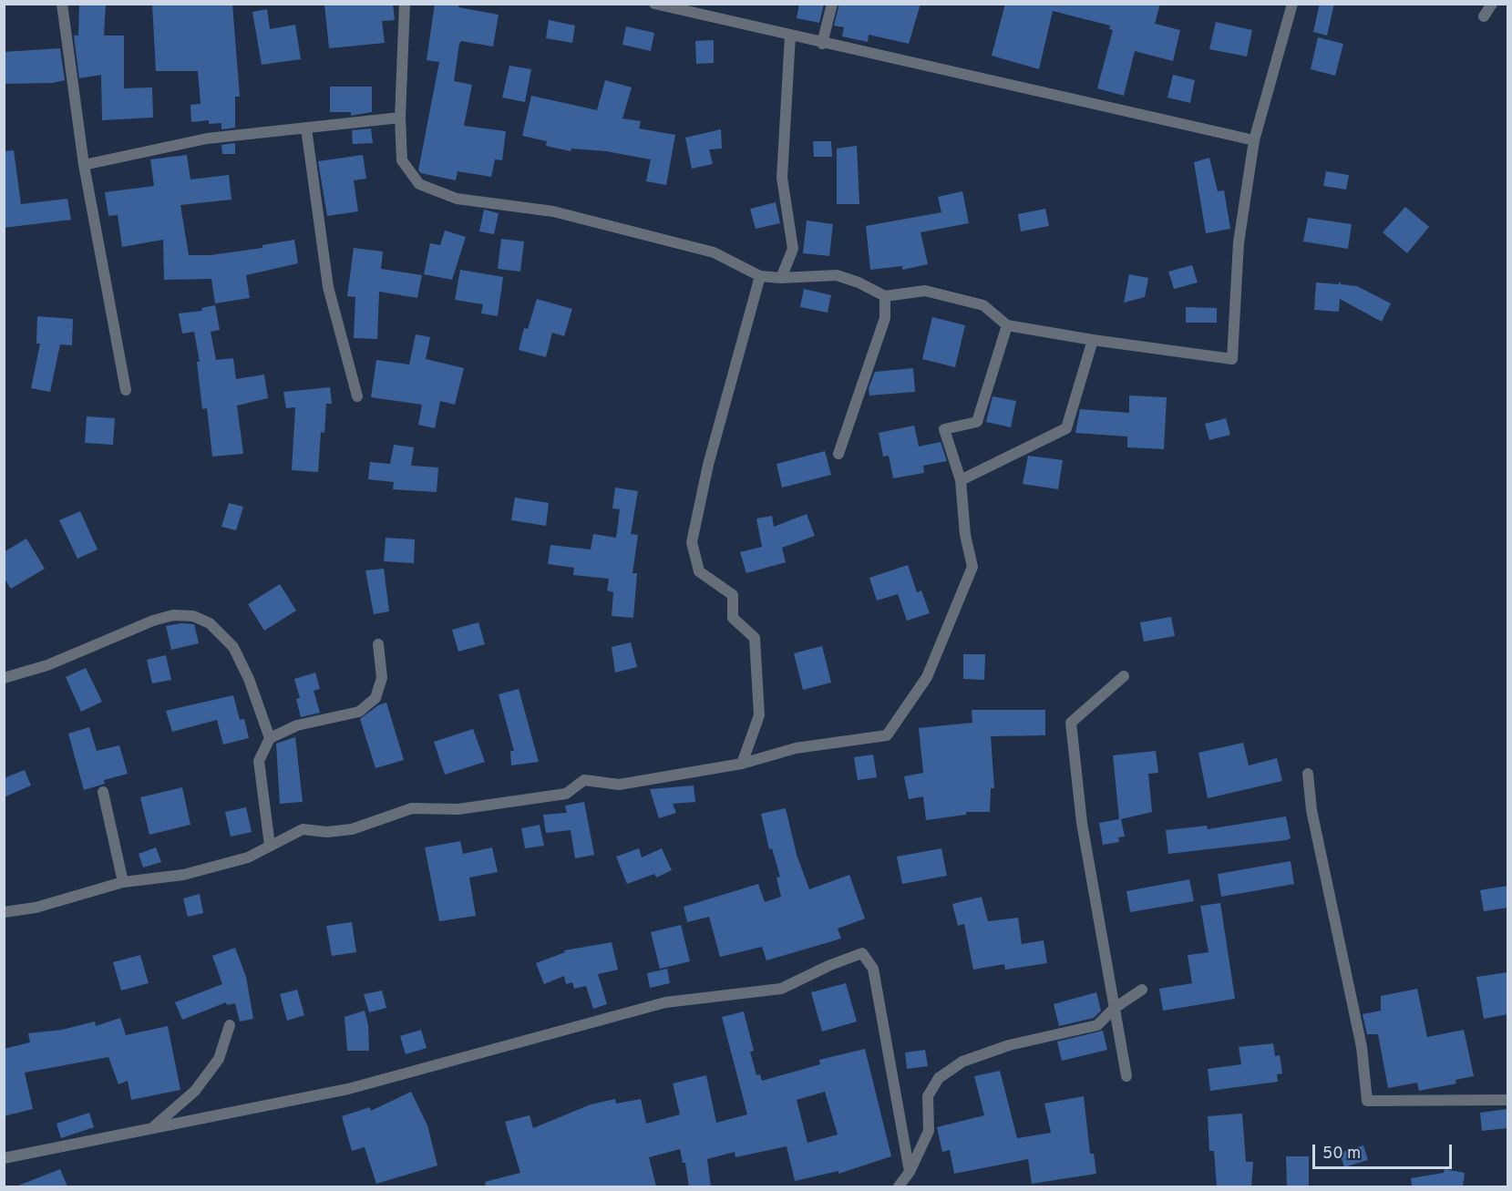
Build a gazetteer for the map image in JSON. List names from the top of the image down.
{
  "scale_bar": "50 m"
}
